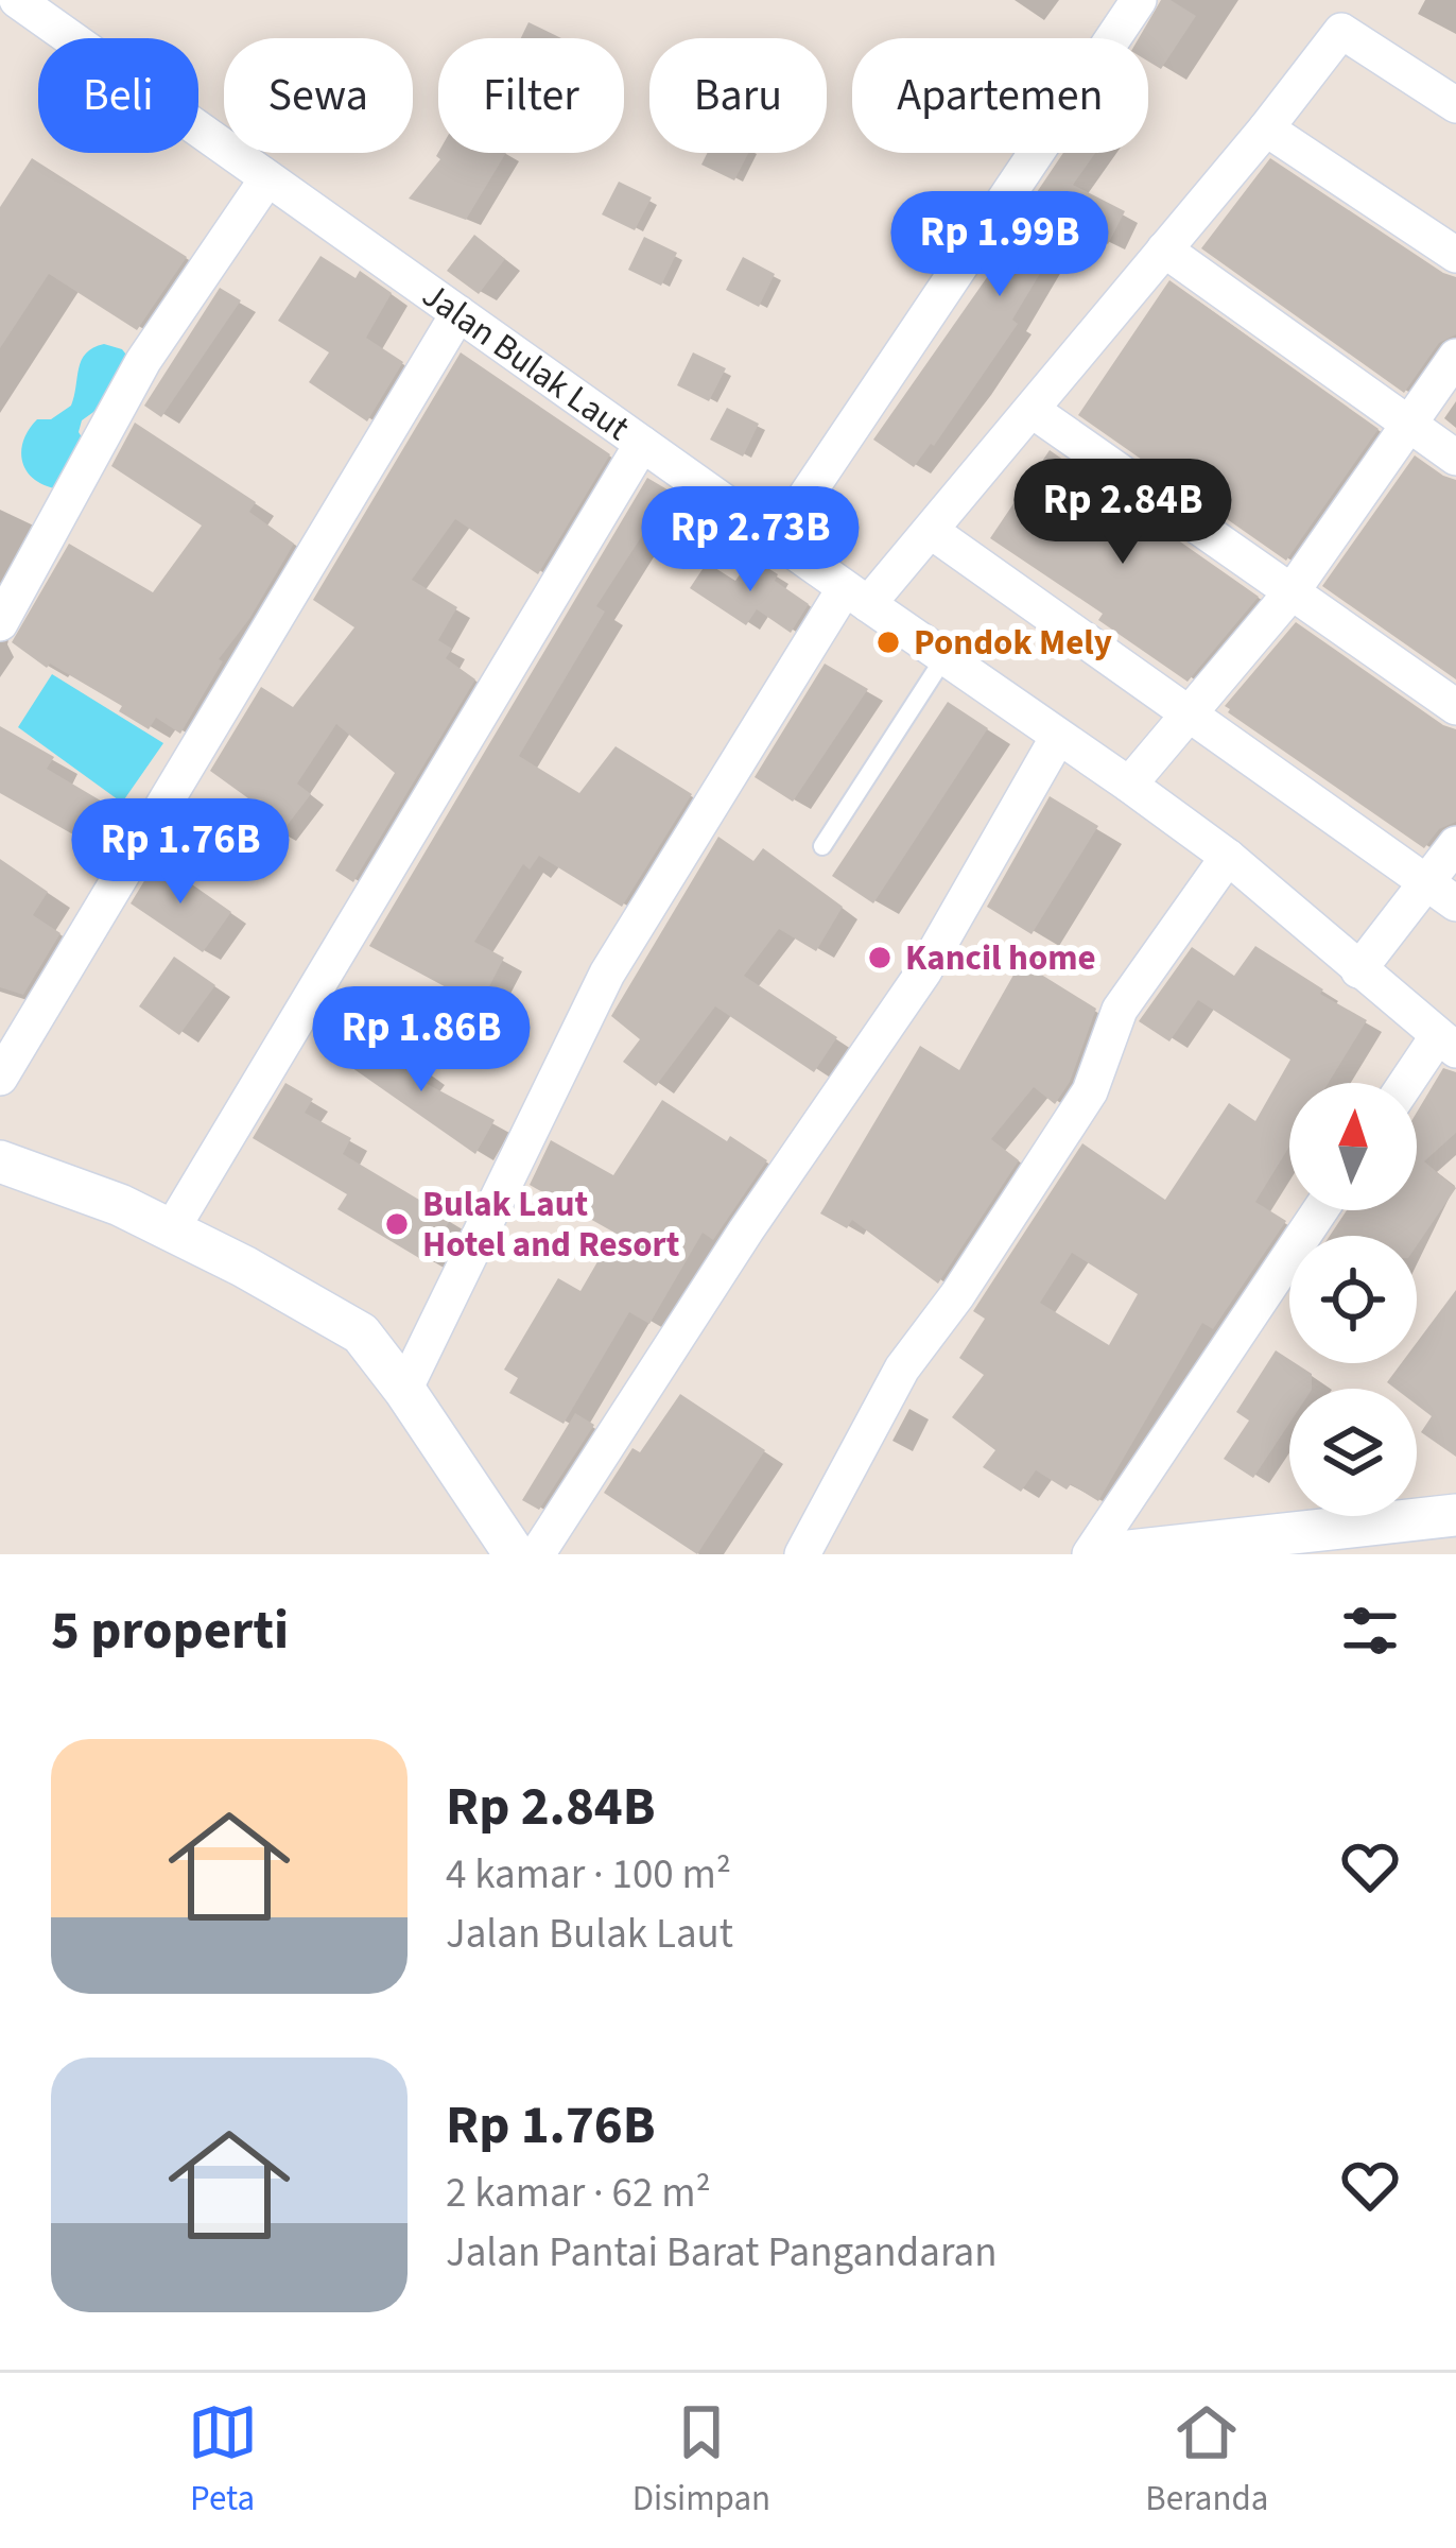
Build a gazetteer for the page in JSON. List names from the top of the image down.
{
  "streets": {
    "street": ["Jalan Bulak Laut"]
  },
  "places": ["Pondok Mely", "Kancil home", "Bulak Laut Hotel and Resort"],
  "north": "top",
  "page": {
    "chip": [
      "Beli",
      "Sewa",
      "Filter",
      "Baru",
      "Apartemen"
    ],
    "price": [
      "Rp 1.99B",
      "Rp 2.84B",
      "Rp 2.73B",
      "Rp 1.76B",
      "Rp 1.86B"
    ],
    "heading": "5 properti",
    "list": [
      {
        "name": "Rp 2.84B",
        "note": "4 kamar · 100 m² · Jalan Bulak Laut"
      },
      {
        "name": "Rp 1.76B",
        "note": "2 kamar · 62 m² · Jalan Pantai Barat Pangandaran"
      }
    ],
    "tabs": ["Peta", "Disimpan", "Beranda"]
  }
}
